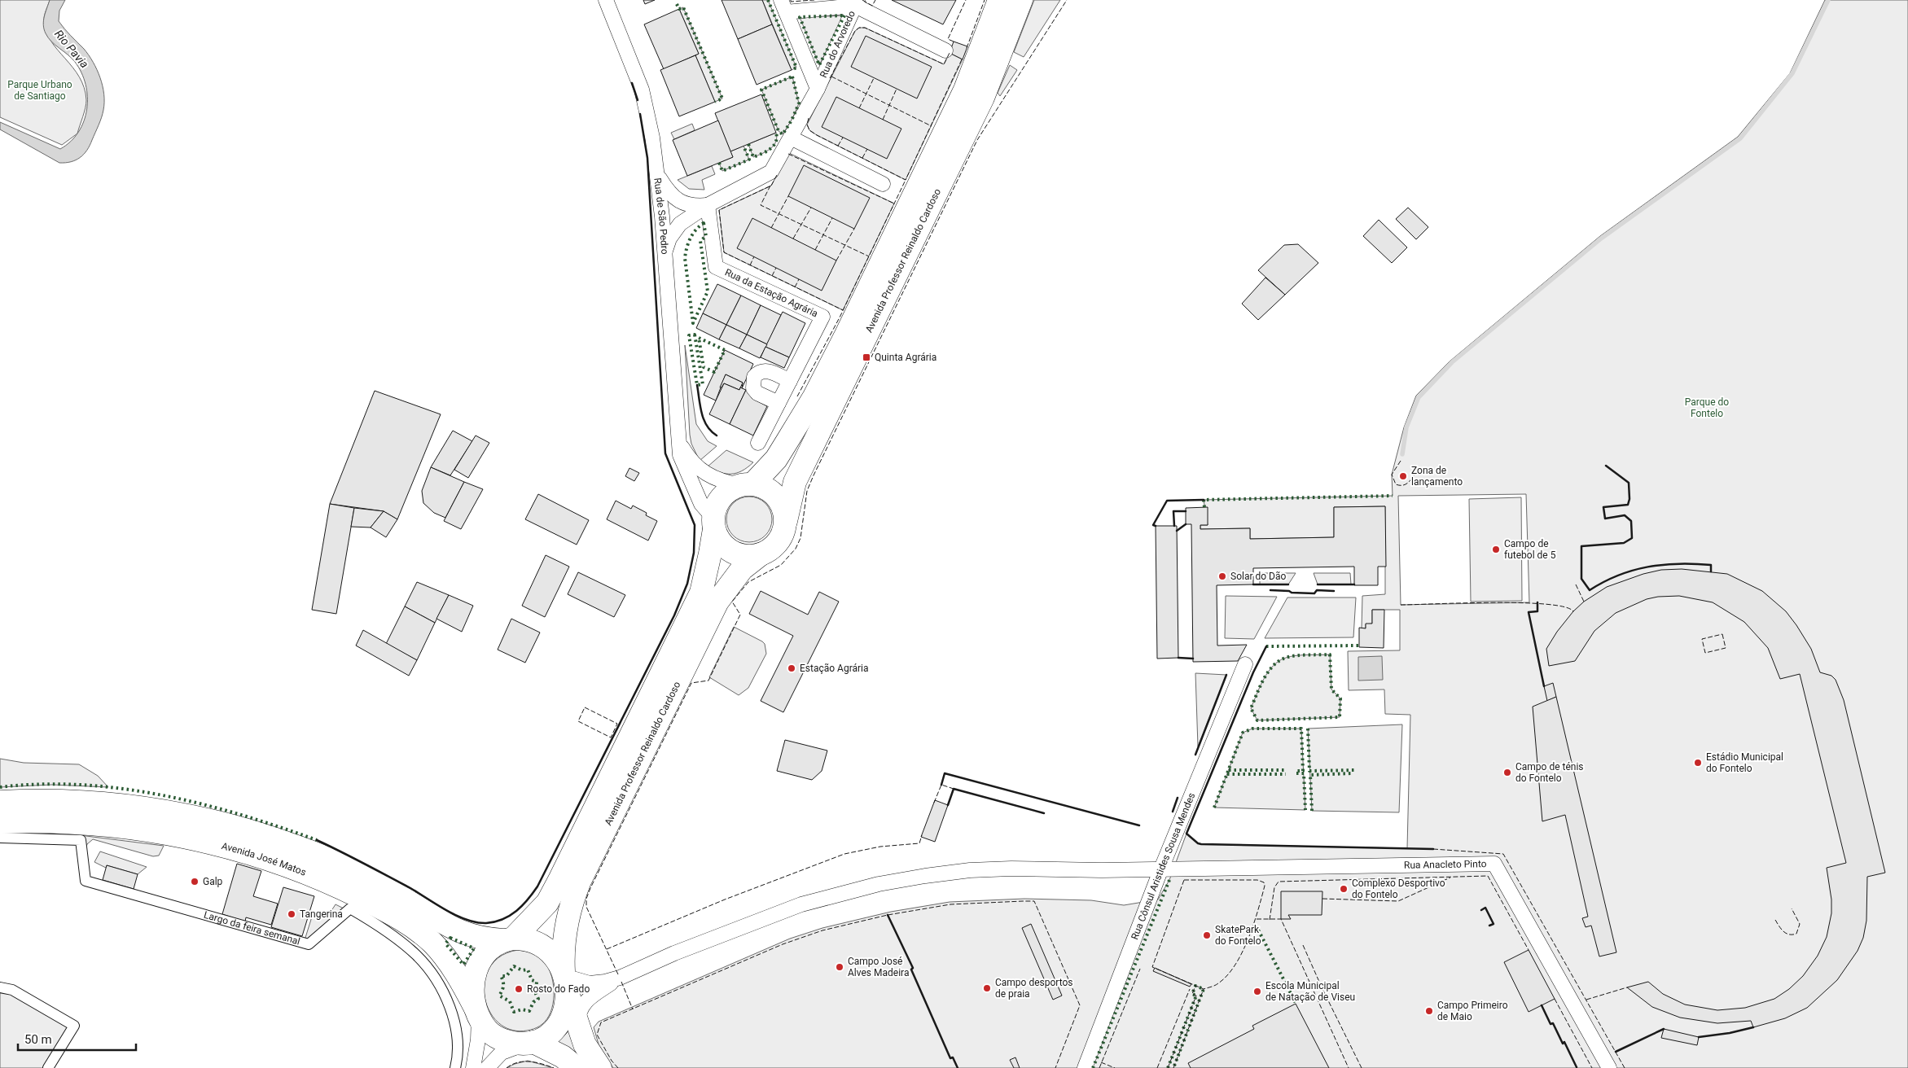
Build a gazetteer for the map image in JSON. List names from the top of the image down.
{
  "streets": {
    "main road": ["Avenida Professor Reinaldo Cardoso", "Avenida José Matos"],
    "street": [
      "Rua do Arvoredo",
      "Rua de São Pedro",
      "Rua da Estação Agrária",
      "Rua Anacleto Pinto",
      "Rua Cônsul Aristides Sousa Mendes",
      "Largo da feira semanal"
    ]
  },
  "crossings": [
    ["Rua do Arvoredo", "Rua de São Pedro"],
    ["Rua do Arvoredo", "Rua da Estação Agrária"],
    ["Rua de São Pedro", "Avenida Professor Reinaldo Cardoso"],
    ["Avenida Professor Reinaldo Cardoso", "Avenida José Matos"],
    ["Rua Anacleto Pinto", "Rua Cônsul Aristides Sousa Mendes"]
  ],
  "water": ["Rio Pavia"],
  "parks": ["Parque Urbano de Santiago", "Parque do Fontelo"],
  "places": {
    "transit": ["Quinta Agrária"],
    "other": [
      "Zona de lançamento",
      "Campo de futebol de 5",
      "Solar do Dão",
      "Estação Agrária",
      "Estádio Municipal do Fontelo",
      "Campo de ténis do Fontelo",
      "Galp",
      "Complexo Desportivo do Fontelo",
      "Tangerina",
      "SkatePark do Fontelo",
      "Campo José Alves Madeira",
      "Campo desportos de praia",
      "Rosto do Fado",
      "Escola Municipal de Natação de Viseu",
      "Campo Primeiro de Maio"
    ]
  },
  "scale_bar": "50 m"
}
